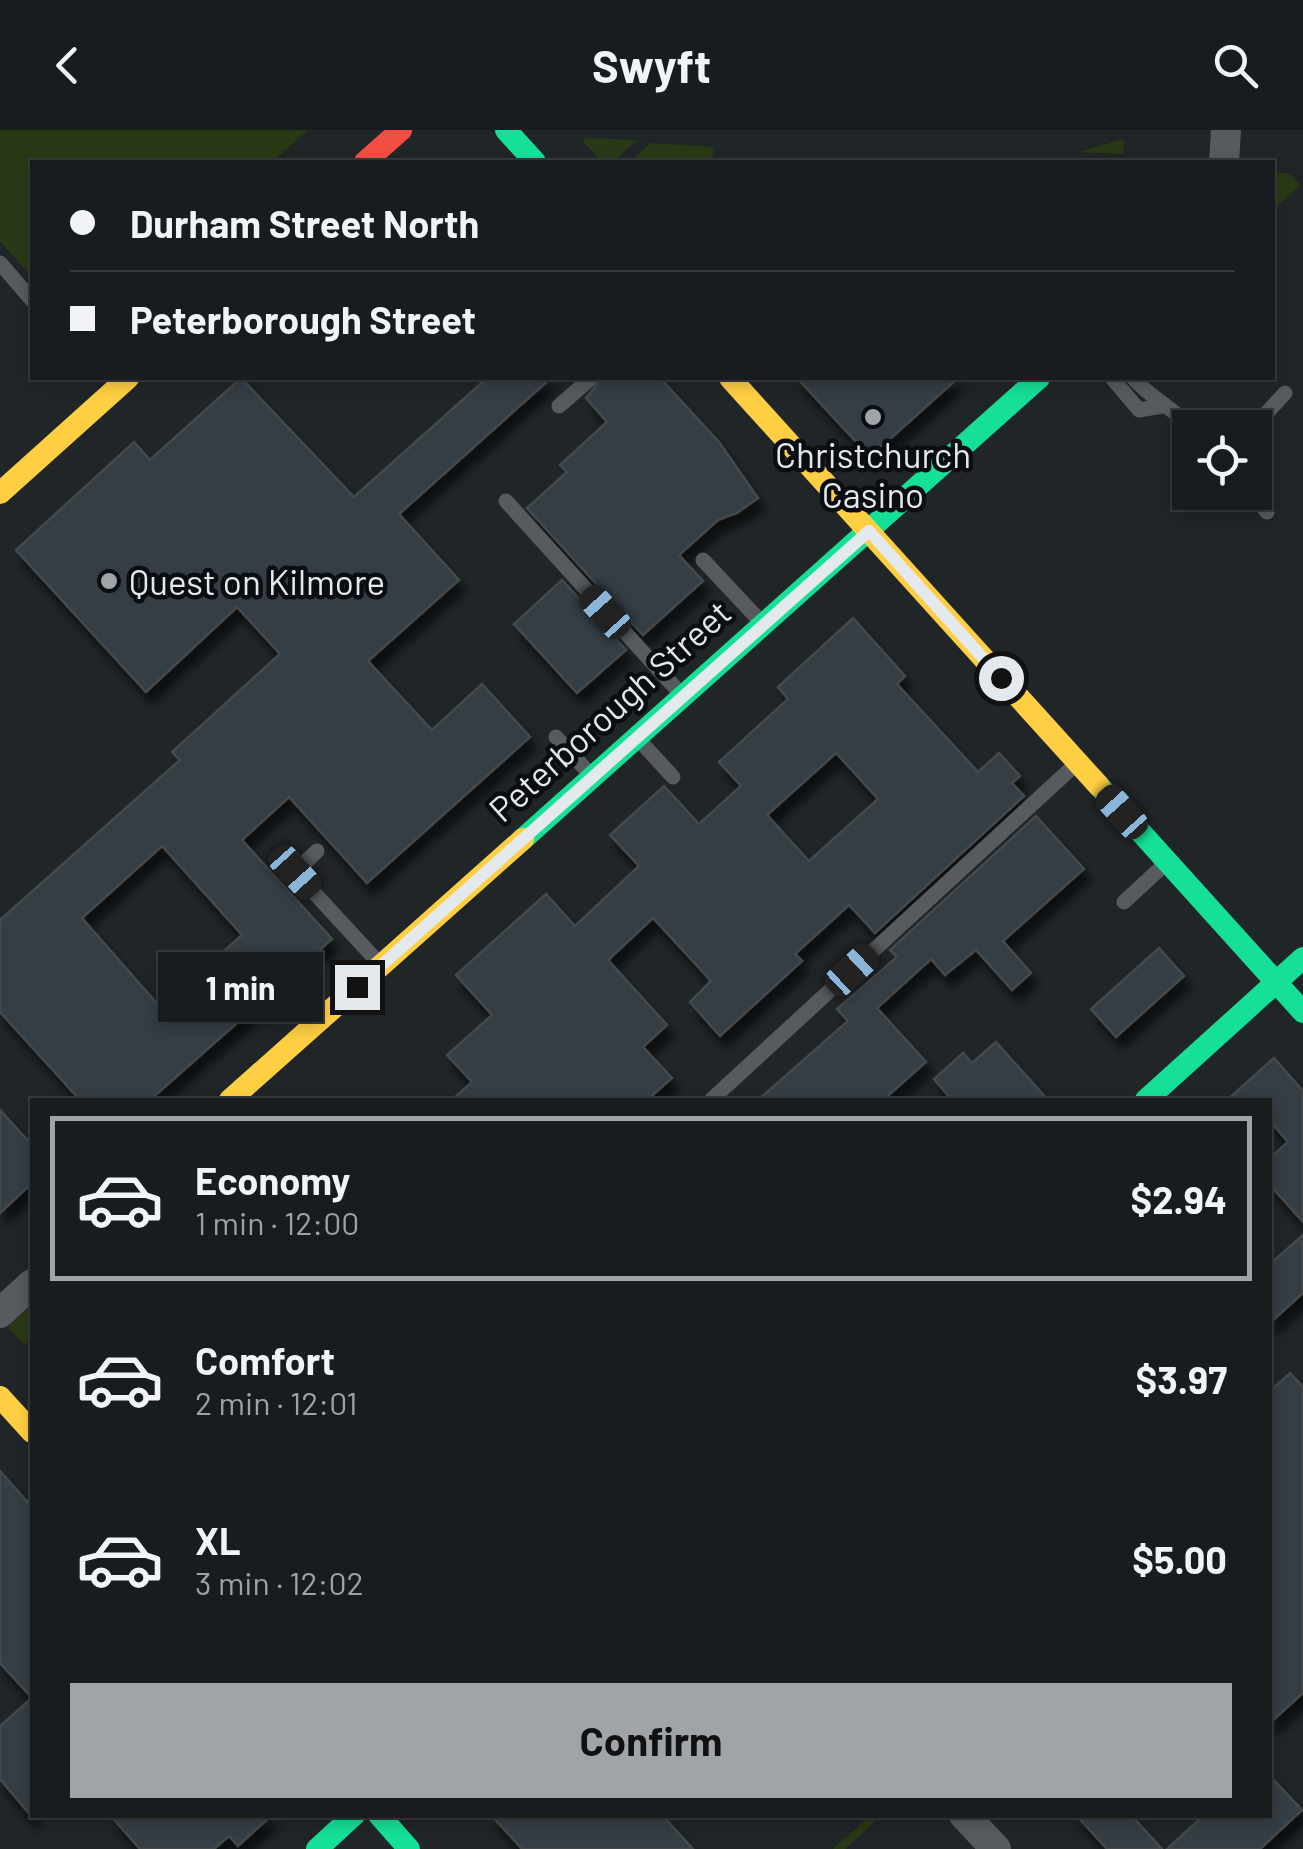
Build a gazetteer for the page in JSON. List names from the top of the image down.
{
  "streets": {
    "street": ["Peterborough Street"]
  },
  "places": ["Christchurch Casino", "Quest on Kilmore"],
  "page": {
    "header": "Swyft",
    "banner": ["Durham Street North", "Peterborough Street"],
    "bubble": "1 min",
    "list": [
      {
        "name": "Economy",
        "note": "1 min · 12:00",
        "value": "$2.94"
      },
      {
        "name": "Comfort",
        "note": "2 min · 12:01",
        "value": "$3.97"
      },
      {
        "name": "XL",
        "note": "3 min · 12:02",
        "value": "$5.00"
      }
    ],
    "buttons": "Confirm"
  }
}
